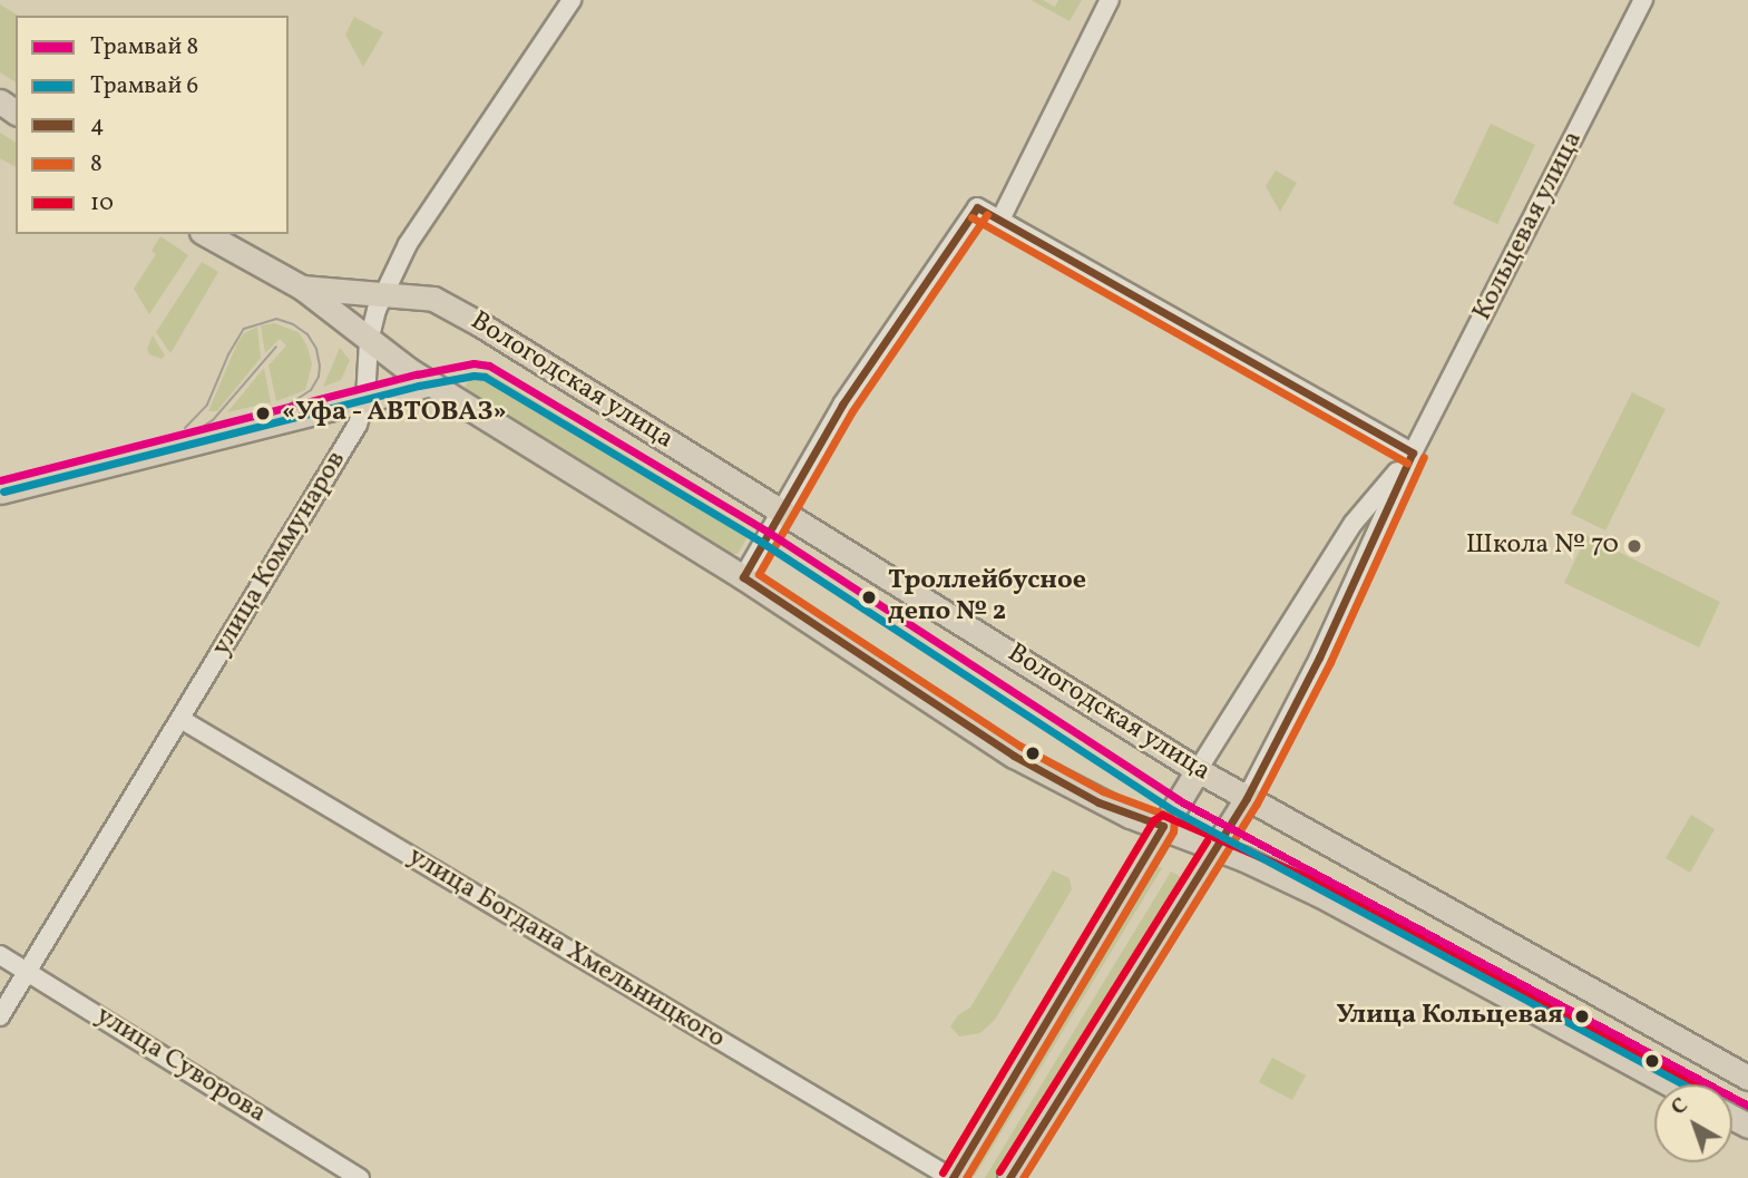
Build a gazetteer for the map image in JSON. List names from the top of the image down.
{
  "streets": {
    "main road": ["Кольцевая улица", "Вологодская улица"],
    "street": ["улица Коммунаров", "улица Богдана Хмельницкого", "улица Суворова"]
  },
  "crossings": [
    ["Кольцевая улица", "Вологодская улица"],
    ["Кольцевая улица", "улица Богдана Хмельницкого"],
    ["Вологодская улица", "улица Коммунаров"],
    ["улица Коммунаров", "улица Богдана Хмельницкого"],
    ["улица Коммунаров", "улица Суворова"]
  ],
  "places": [
    "«Уфа - АВТОВАЗ»",
    "Школа № 70",
    "Троллейбусное депо № 2",
    "Улица Кольцевая"
  ],
  "lines": [
    "transit line 4",
    "transit line 8",
    "tram line 8",
    "tram line 6",
    "transit line 10"
  ],
  "legend": [
    "Трамвай 8",
    "Трамвай 6",
    "4",
    "8",
    "10"
  ],
  "north": "top left"
}
